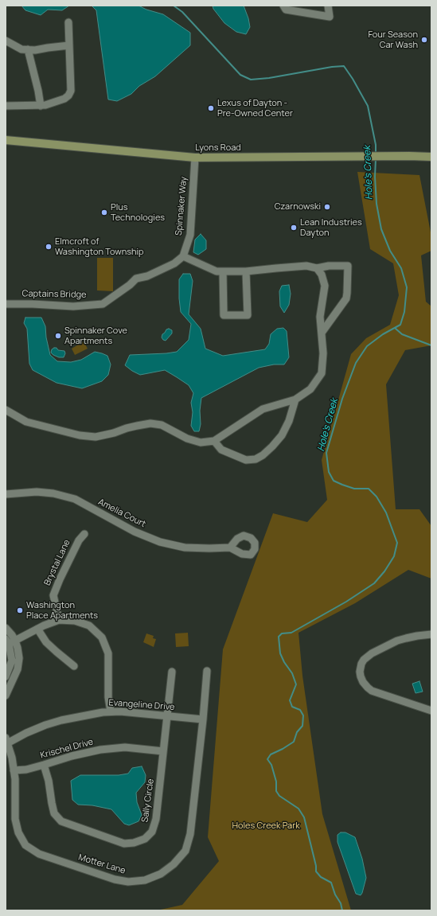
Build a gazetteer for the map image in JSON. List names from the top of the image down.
{
  "streets": {
    "main road": ["Lyons Road"],
    "street": [
      "Spinnaker Way",
      "Captains Bridge",
      "Amelia Court",
      "Brystal Lane",
      "Evangeline Drive",
      "Krischel Drive",
      "Sally Circle",
      "Motter Lane"
    ]
  },
  "crossings": [
    ["Lyons Road", "Spinnaker Way"],
    ["Spinnaker Way", "Captains Bridge"],
    ["Evangeline Drive", "Sally Circle"],
    ["Evangeline Drive", "Motter Lane"],
    ["Krischel Drive", "Sally Circle"],
    ["Krischel Drive", "Motter Lane"]
  ],
  "water": ["Hole's Creek"],
  "parks": ["Holes Creek Park"],
  "places": [
    "Four Season Car Wash",
    "Lexus of Dayton - Pre-Owned Center",
    "Czarnowski",
    "Plus Technologies",
    "Lean Industries Dayton",
    "Elmcroft of Washington Township",
    "Spinnaker Cove Apartments",
    "Washington Place Apartments"
  ]
}
